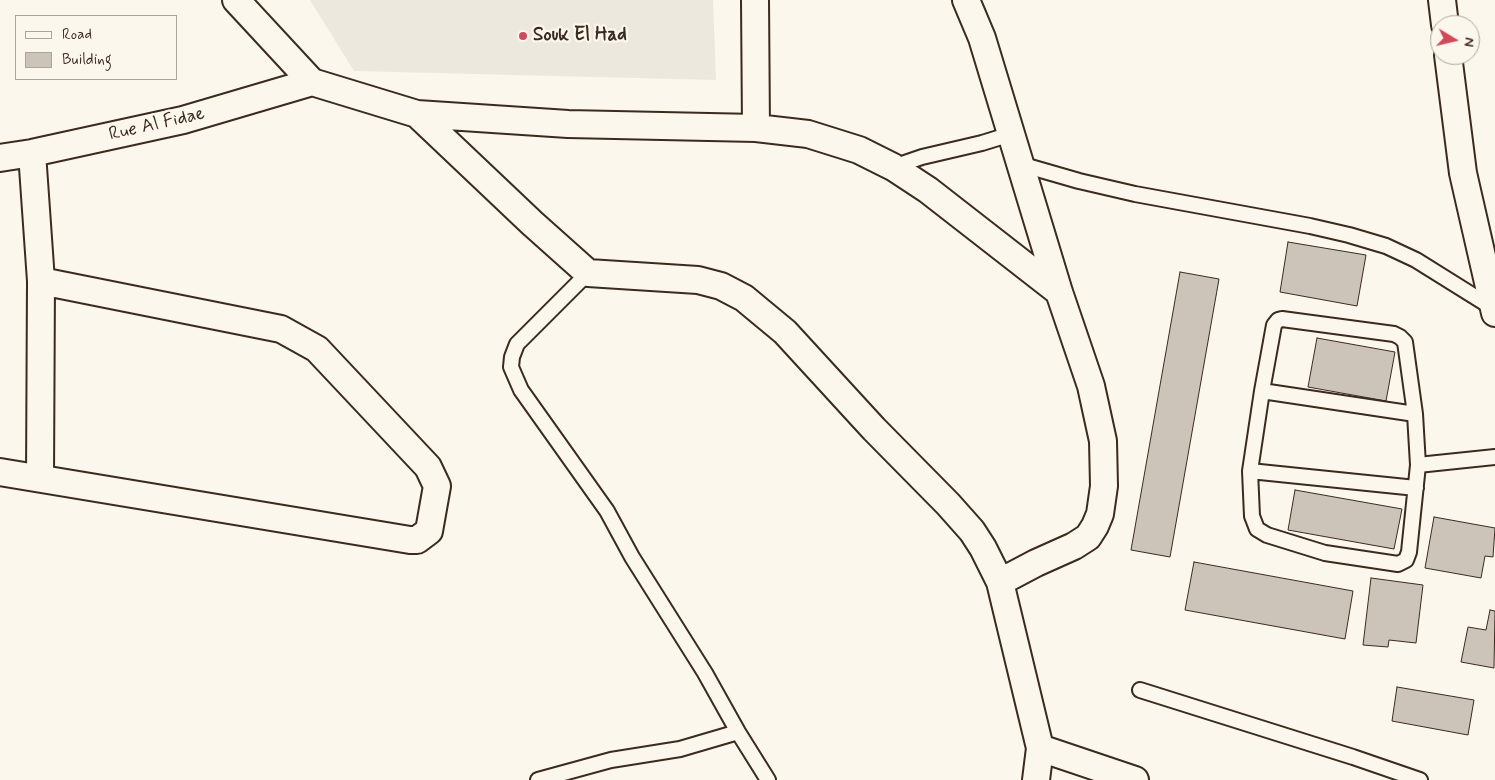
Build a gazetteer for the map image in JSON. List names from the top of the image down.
{
  "streets": {
    "street": ["Rue Al Fidae"]
  },
  "places": ["Souk El Had"],
  "legend": ["Road", "Building"],
  "north": "right"
}
